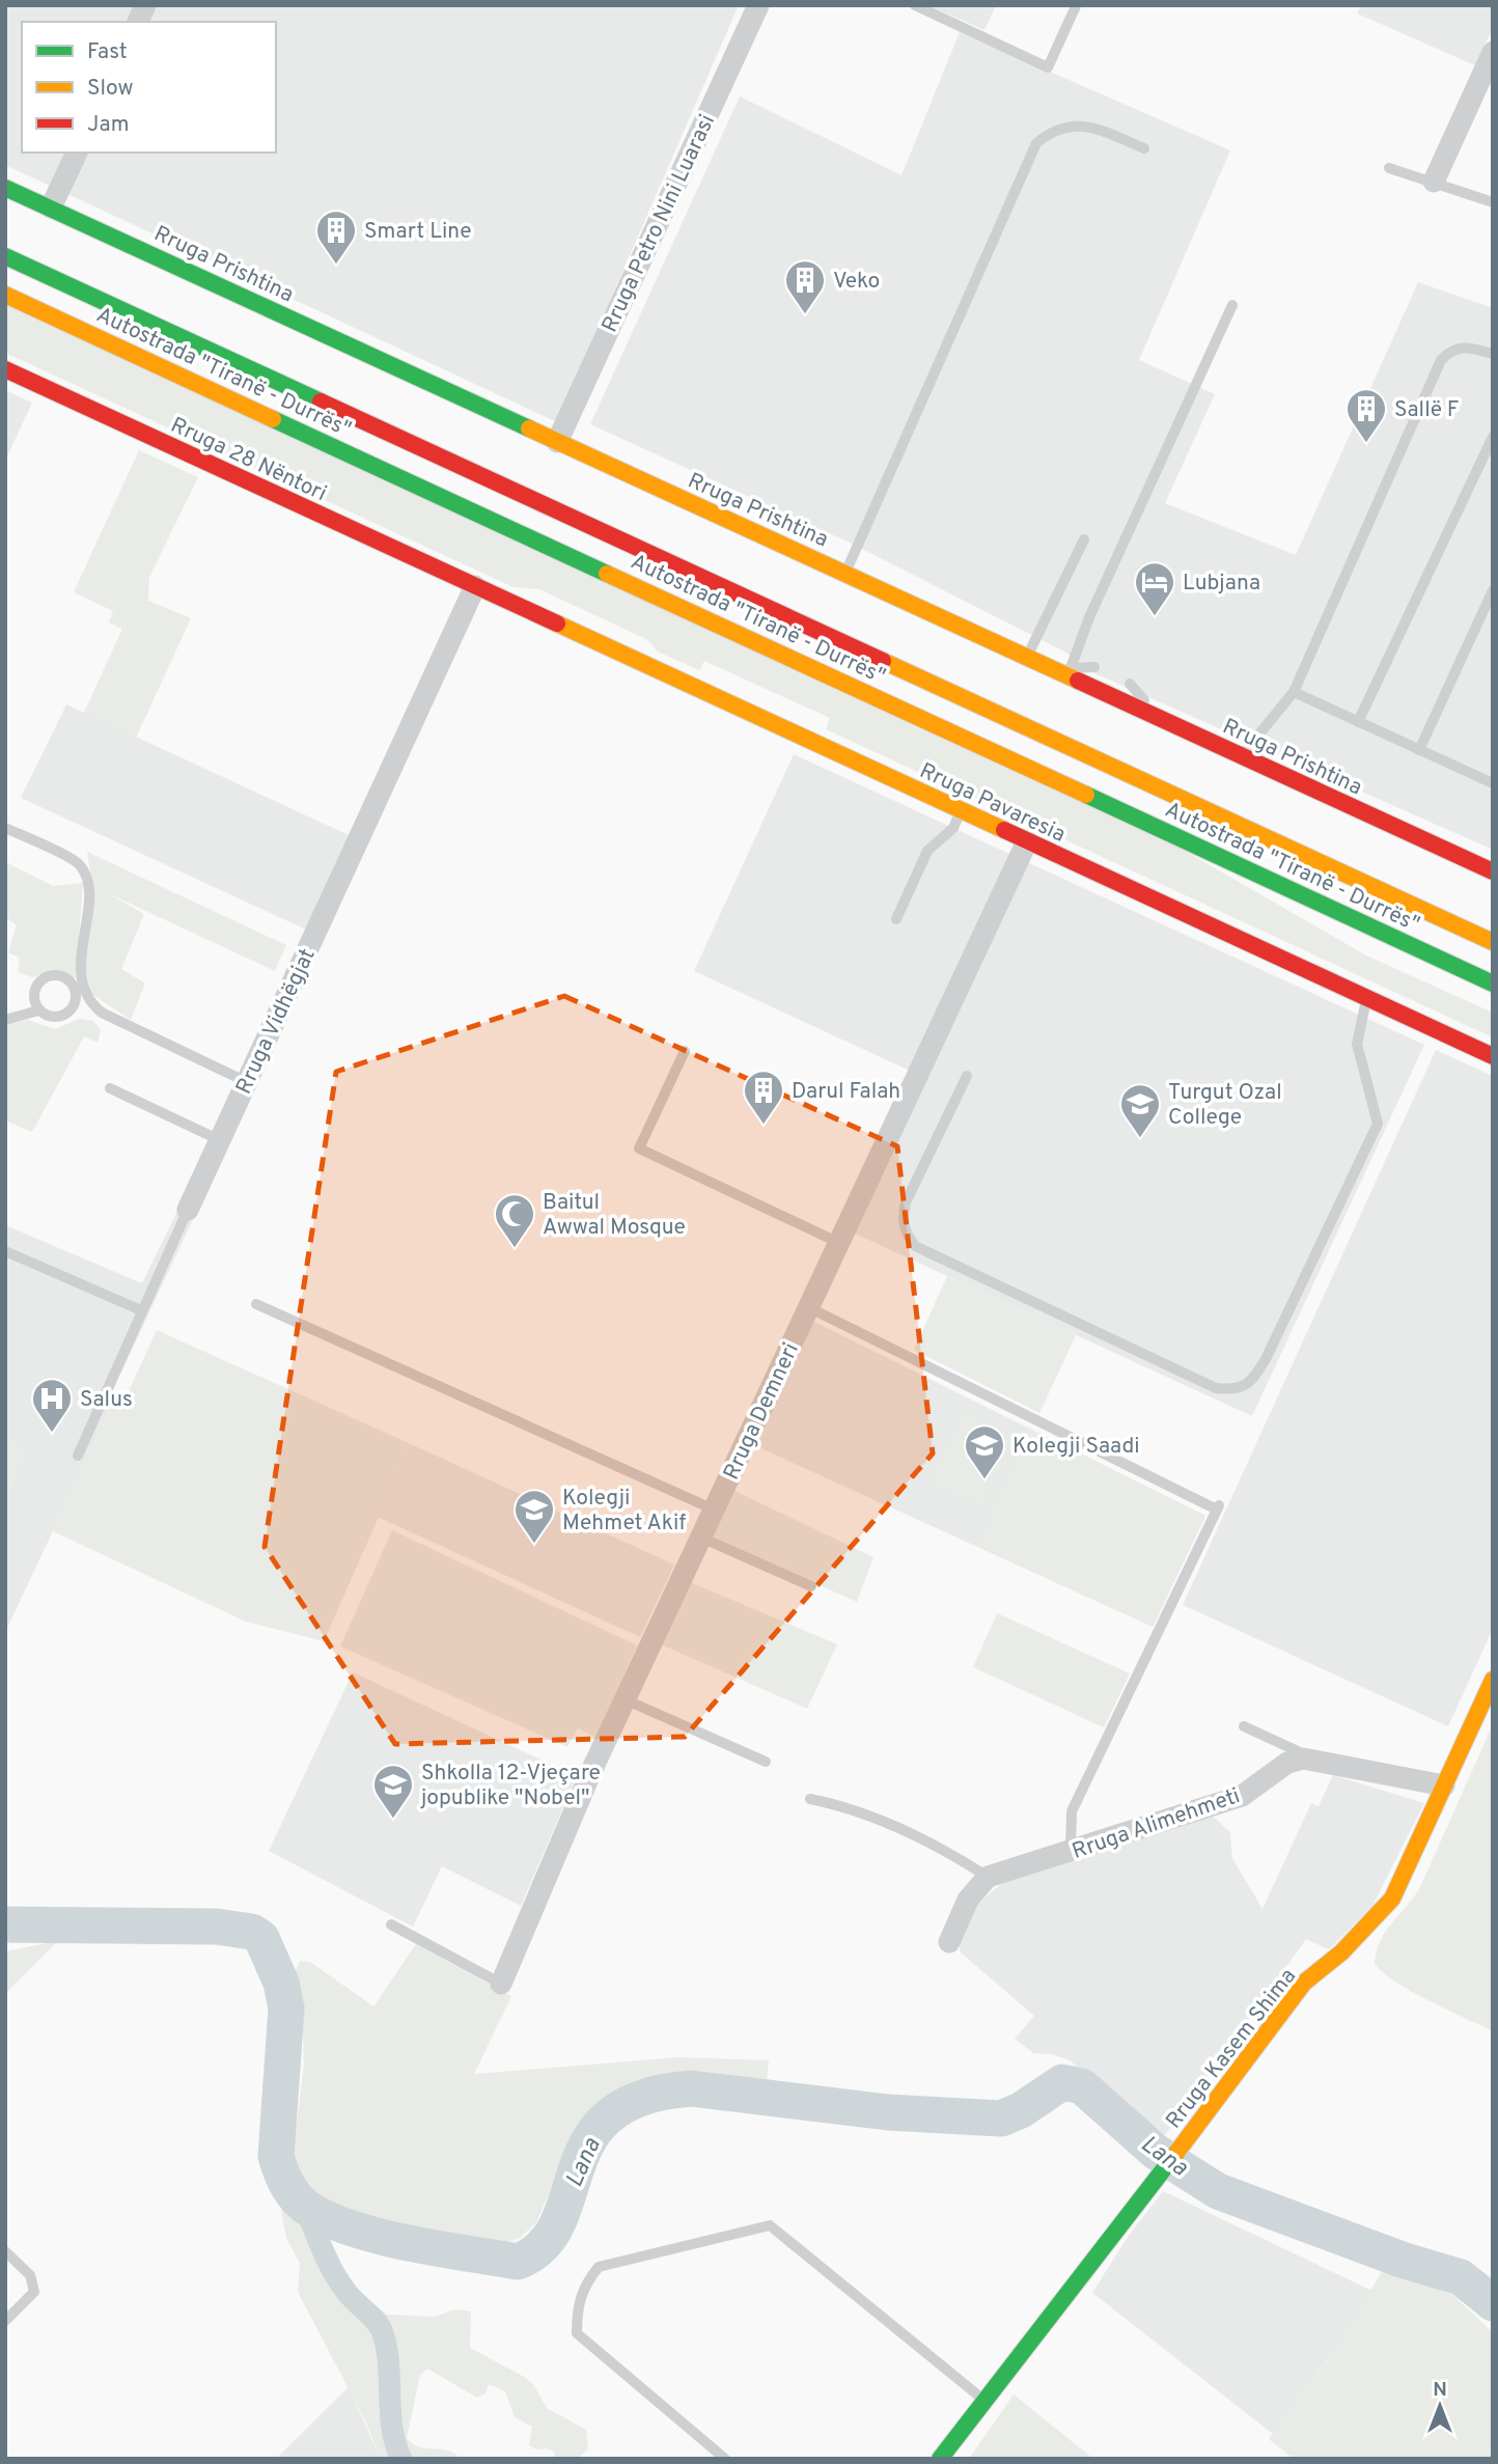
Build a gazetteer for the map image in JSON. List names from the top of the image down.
{
  "streets": {
    "main road": [
      "Rruga Prishtina",
      "Autostrada \"Tiranë - Durrës\"",
      "Rruga 28 Nëntori",
      "Rruga Pavaresia",
      "Rruga Kasem Shima"
    ],
    "street": [
      "Rruga Petro Nini Luarasi",
      "Rruga Vidhëgjat",
      "Rruga Demneri",
      "Rruga Alimehmeti"
    ]
  },
  "crossings": [
    ["Rruga Petro Nini Luarasi", "Rruga Prishtina"],
    ["Rruga 28 Nëntori", "Rruga Pavaresia"],
    ["Rruga 28 Nëntori", "Rruga Vidhëgjat"],
    ["Rruga Pavaresia", "Rruga Vidhëgjat"],
    ["Rruga Pavaresia", "Rruga Demneri"]
  ],
  "water": ["Lana"],
  "places": {
    "building": [
      "Smart Line",
      "Veko",
      "Sallë F",
      "Darul Falah"
    ],
    "hotel": ["Lubjana"],
    "school or university": [
      "Turgut Ozal College",
      "Kolegji Saadi",
      "Kolegji Mehmet Akif",
      "Shkolla 12-Vjeçare jopublike \"Nobel\""
    ],
    "mosque": ["Baitul Awwal Mosque"],
    "hospital": ["Salus"]
  },
  "legend": ["Fast", "Slow", "Jam"],
  "north": "top"
}
